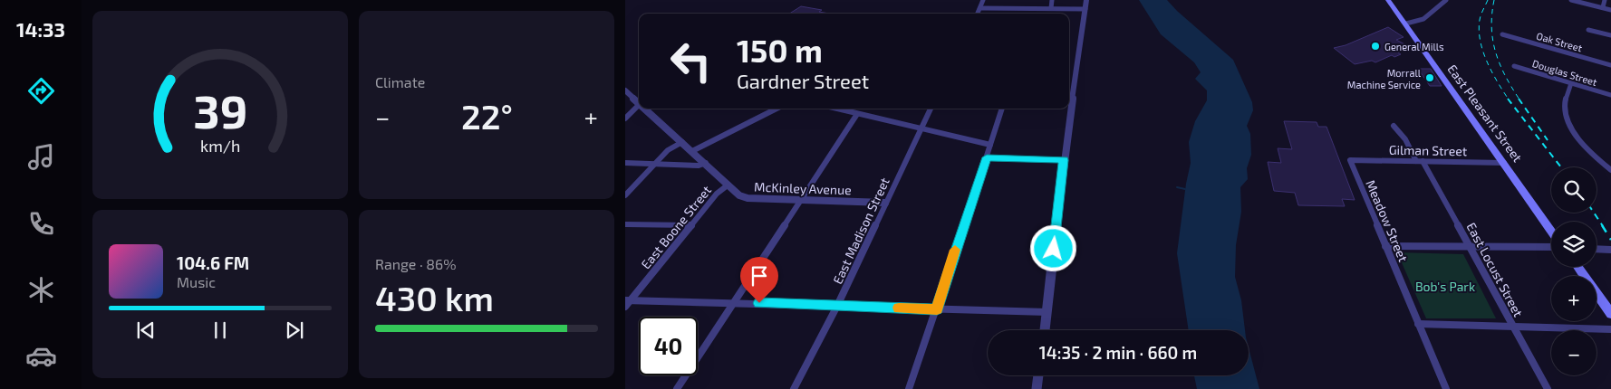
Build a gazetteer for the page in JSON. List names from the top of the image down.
{
  "streets": {
    "main road": ["East Pleasant Street"],
    "street": [
      "Oak Street",
      "Douglas Street",
      "Gilman Street",
      "McKinley Avenue",
      "Meadow Street",
      "East Boone Street",
      "East Madison Street",
      "East Locust Street"
    ]
  },
  "crossings": [
    ["East Pleasant Street", "Gilman Street"],
    ["Gilman Street", "Meadow Street"],
    ["Gilman Street", "East Locust Street"],
    ["McKinley Avenue", "East Boone Street"],
    ["McKinley Avenue", "East Madison Street"]
  ],
  "parks": ["Bob's Park"],
  "places": ["General Mills", "Morrall Machine Service"],
  "page": {
    "tabs": "14:33",
    "tile": [
      "Climate",
      ["Range · 86%", "430 km"]
    ],
    "turn": ["150 m", "Gardner Street"],
    "heat": ["−", "22°", "+"],
    "map_buttons": ["+", "−"],
    "song": ["104.6 FM", "Music"],
    "limit": "40",
    "trip": "14:35 · 2 min · 660 m",
    "gauge": ["39", "km/h"]
  }
}
